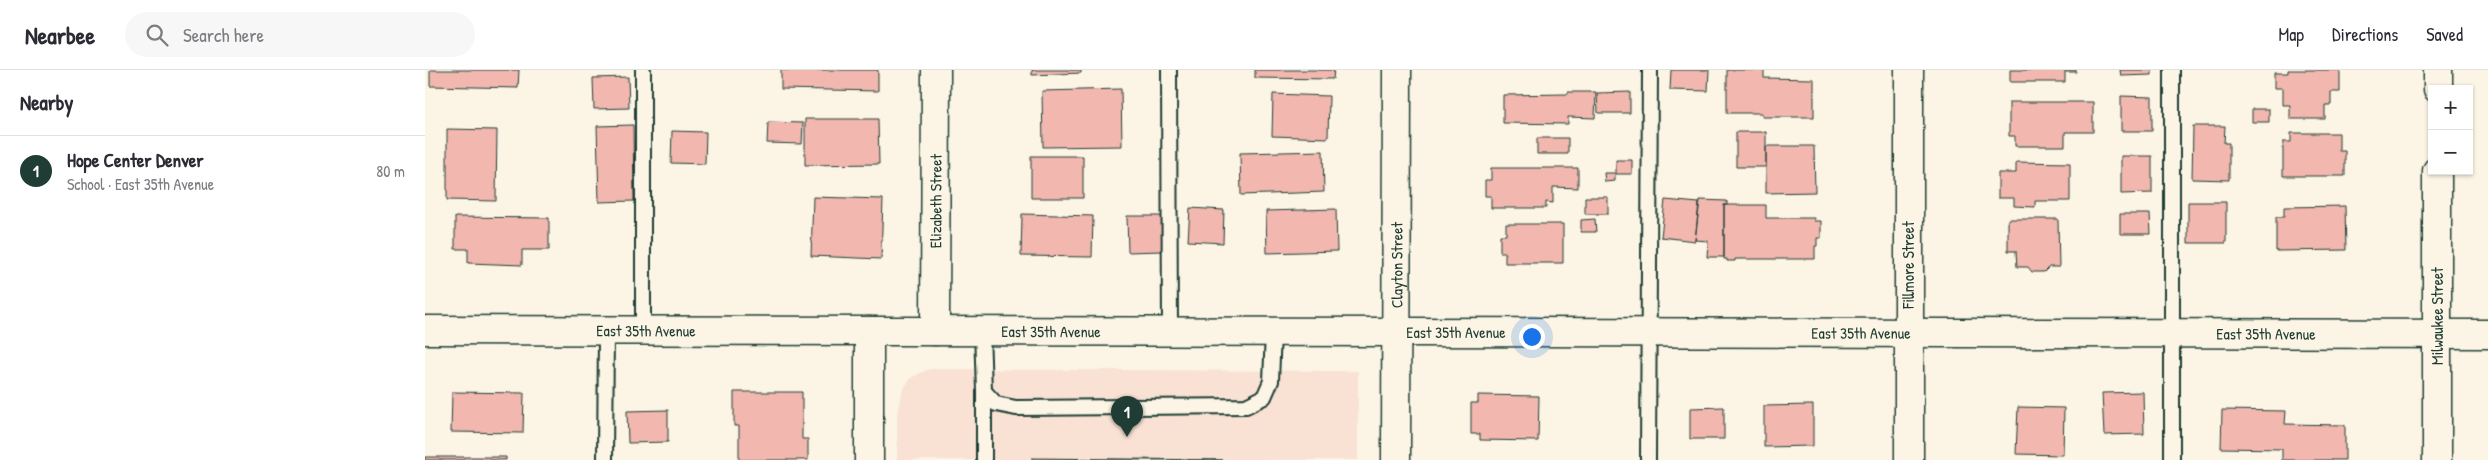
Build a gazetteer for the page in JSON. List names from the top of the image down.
{
  "streets": {
    "street": [
      "Elizabeth Street",
      "Clayton Street",
      "Fillmore Street",
      "Milwaukee Street",
      "East 35th Avenue"
    ]
  },
  "crossings": [
    ["Elizabeth Street", "East 35th Avenue"],
    ["Clayton Street", "East 35th Avenue"],
    ["Fillmore Street", "East 35th Avenue"],
    ["Milwaukee Street", "East 35th Avenue"]
  ],
  "page": {
    "header": "Nearbee",
    "search": "Search here",
    "nav": ["Map", "Directions", "Saved"],
    "heading": "Nearby",
    "map_buttons": ["+", "−"],
    "list": [
      {
        "mark": "1",
        "name": "Hope Center Denver",
        "note": "School · East 35th Avenue",
        "value": "80 m"
      }
    ],
    "pins": "1"
  }
}
